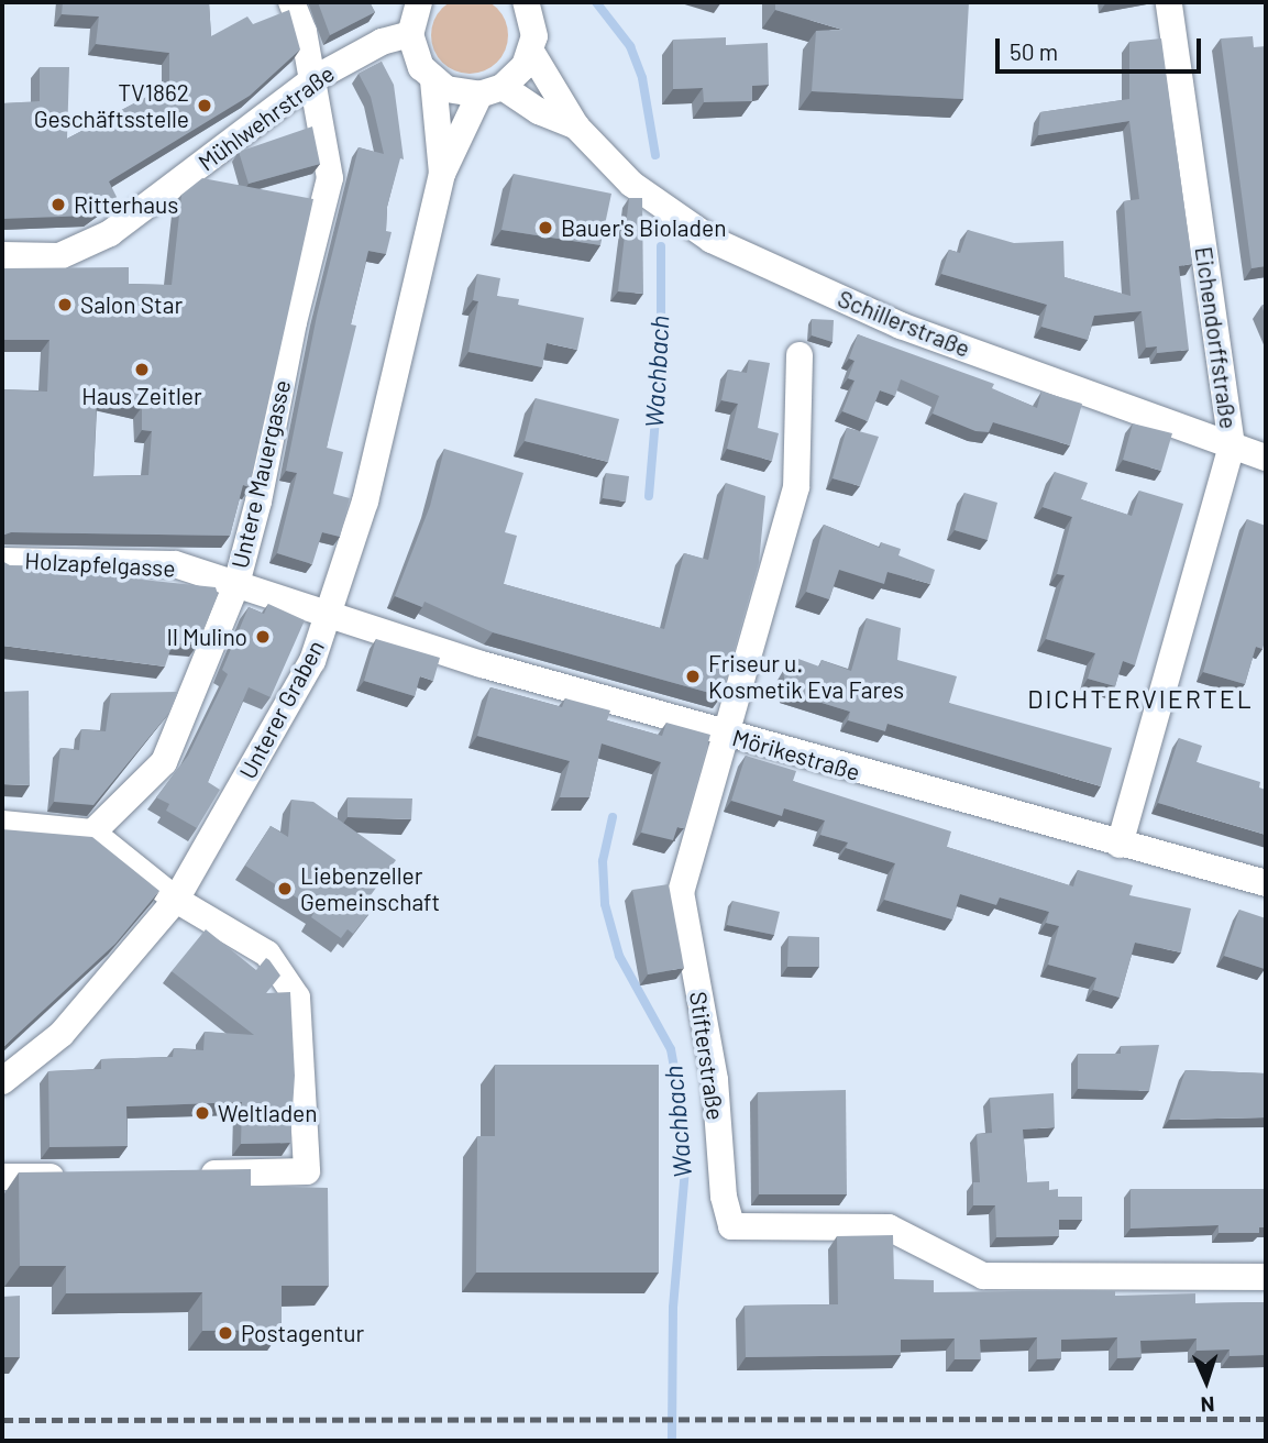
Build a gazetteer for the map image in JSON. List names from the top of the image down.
{
  "streets": {
    "street": [
      "Mühlwehrstraße",
      "Schillerstraße",
      "Eichendorffstraße",
      "Untere Mauergasse",
      "Holzapfelgasse",
      "Unterer Graben",
      "Mörikestraße",
      "Stifterstraße"
    ]
  },
  "crossings": [
    ["Mühlwehrstraße", "Untere Mauergasse"],
    ["Schillerstraße", "Eichendorffstraße"],
    ["Schillerstraße", "Unterer Graben"],
    ["Eichendorffstraße", "Mörikestraße"],
    ["Untere Mauergasse", "Holzapfelgasse"],
    ["Holzapfelgasse", "Unterer Graben"],
    ["Holzapfelgasse", "Mörikestraße"],
    ["Unterer Graben", "Mörikestraße"],
    ["Mörikestraße", "Stifterstraße"]
  ],
  "districts": ["DICHTERVIERTEL"],
  "water": ["Wachbach"],
  "places": [
    "TV1862 Geschäftsstelle",
    "Ritterhaus",
    "Bauer's Bioladen",
    "Salon Star",
    "Haus Zeitler",
    "Il Mulino",
    "Friseur u. Kosmetik Eva Fares",
    "Liebenzeller Gemeinschaft",
    "Weltladen",
    "Postagentur"
  ],
  "scale_bar": "50 m",
  "north": "bottom"
}
